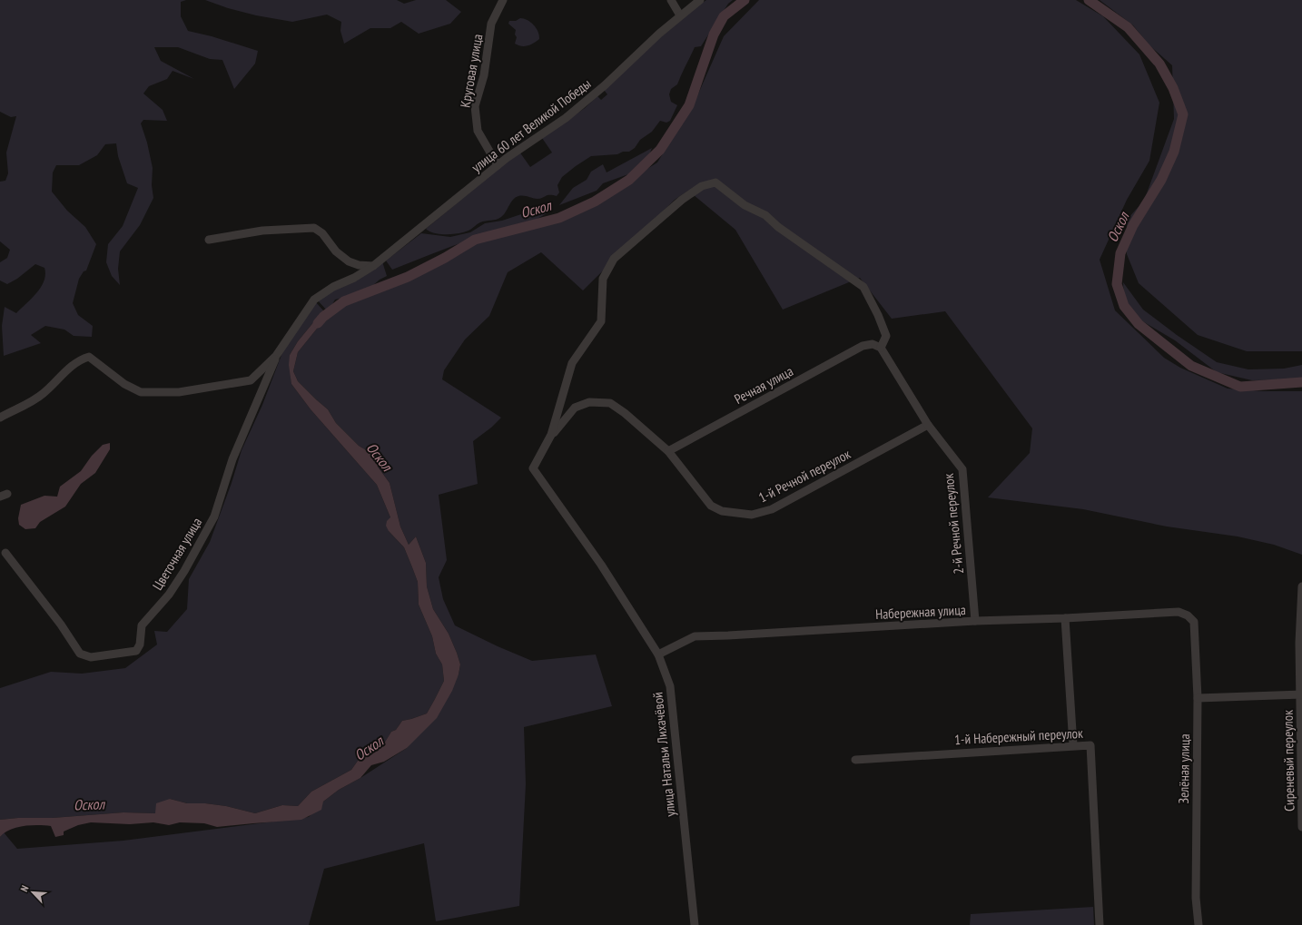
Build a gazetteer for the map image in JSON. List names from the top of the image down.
{
  "streets": {
    "street": [
      "Круговая улица",
      "улица 60 лет Великой Победы",
      "Речная улица",
      "1-й Речной переулок",
      "2-й Речной переулок",
      "Цветочная улица",
      "Набережная улица",
      "1-й Набережный переулок",
      "улица Натальи Лихачёвой",
      "Сиреневый переулок",
      "Зелёная улица"
    ]
  },
  "crossings": [
    ["Круговая улица", "улица 60 лет Великой Победы"],
    ["улица 60 лет Великой Победы", "Цветочная улица"],
    ["Речная улица", "1-й Речной переулок"],
    ["Речная улица", "2-й Речной переулок"],
    ["1-й Речной переулок", "2-й Речной переулок"],
    ["1-й Речной переулок", "улица Натальи Лихачёвой"],
    ["2-й Речной переулок", "Набережная улица"],
    ["Набережная улица", "улица Натальи Лихачёвой"],
    ["Набережная улица", "Зелёная улица"]
  ],
  "water": ["Оскол"],
  "north": "top left"
}
